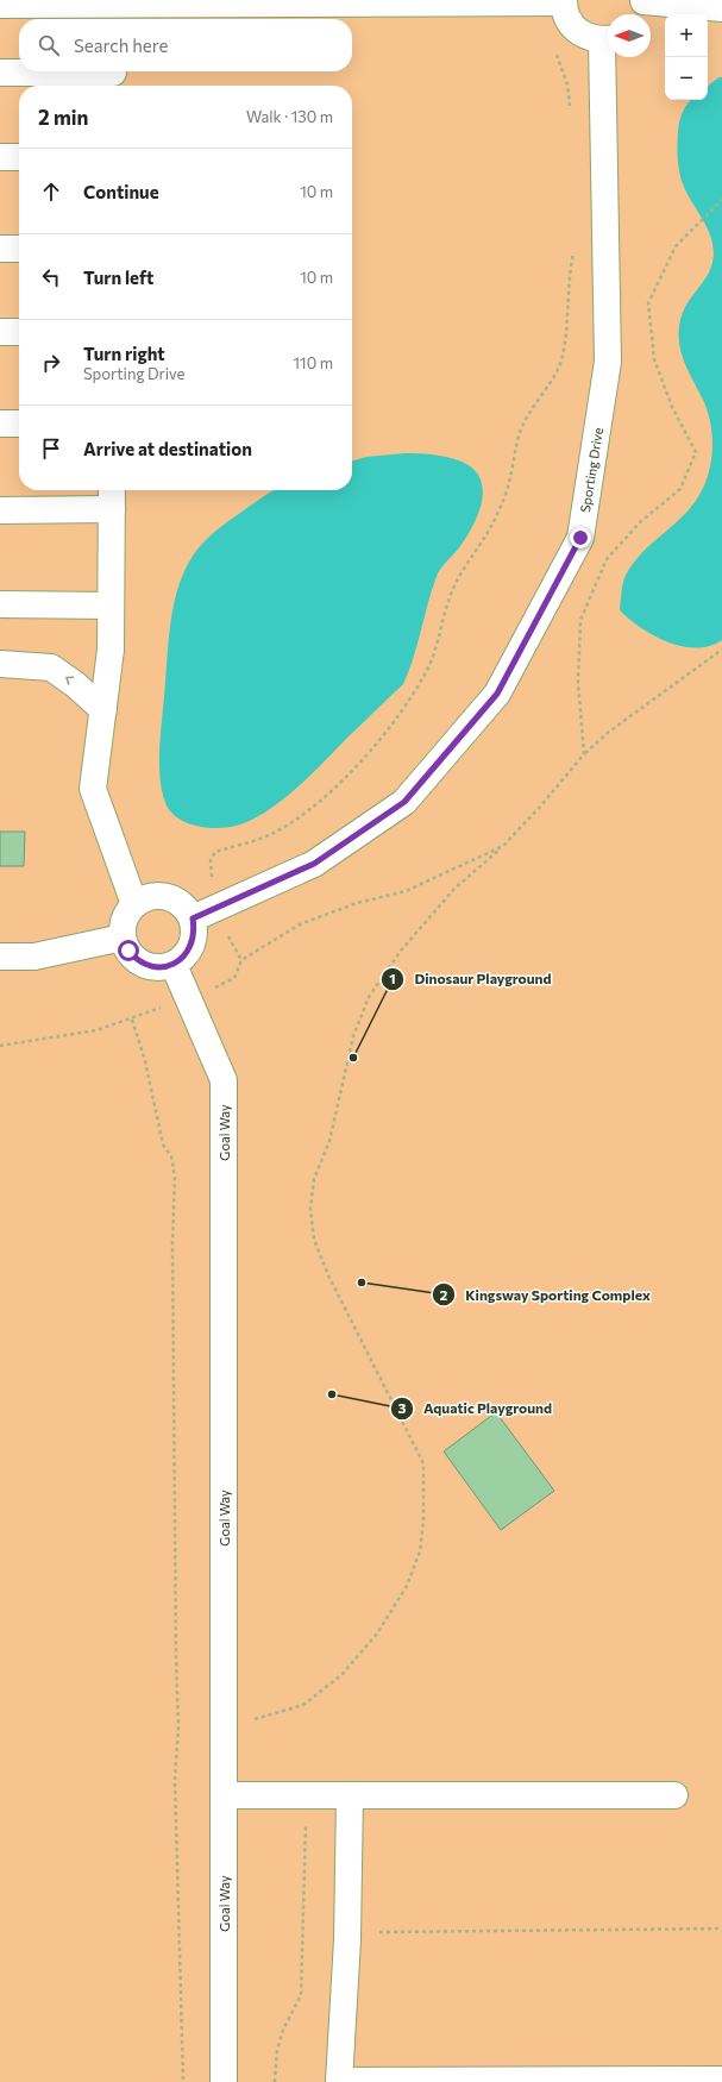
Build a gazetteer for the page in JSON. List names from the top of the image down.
{
  "streets": {
    "lane": ["Sporting Drive", "Goal Way"]
  },
  "crossings": [
    ["Sporting Drive", "Goal Way"]
  ],
  "places": ["Dinosaur Playground", "Kingsway Sporting Complex", "Aquatic Playground"],
  "north": "left",
  "page": {
    "map_buttons": ["+", "−"],
    "search": "Search here",
    "heading": ["2 min", "Walk · 130 m"],
    "list": [
      ["Continue", "10 m"],
      ["Turn left", "10 m"],
      ["Turn right", "Sporting Drive", "110 m"],
      "Arrive at destination"
    ]
  }
}
